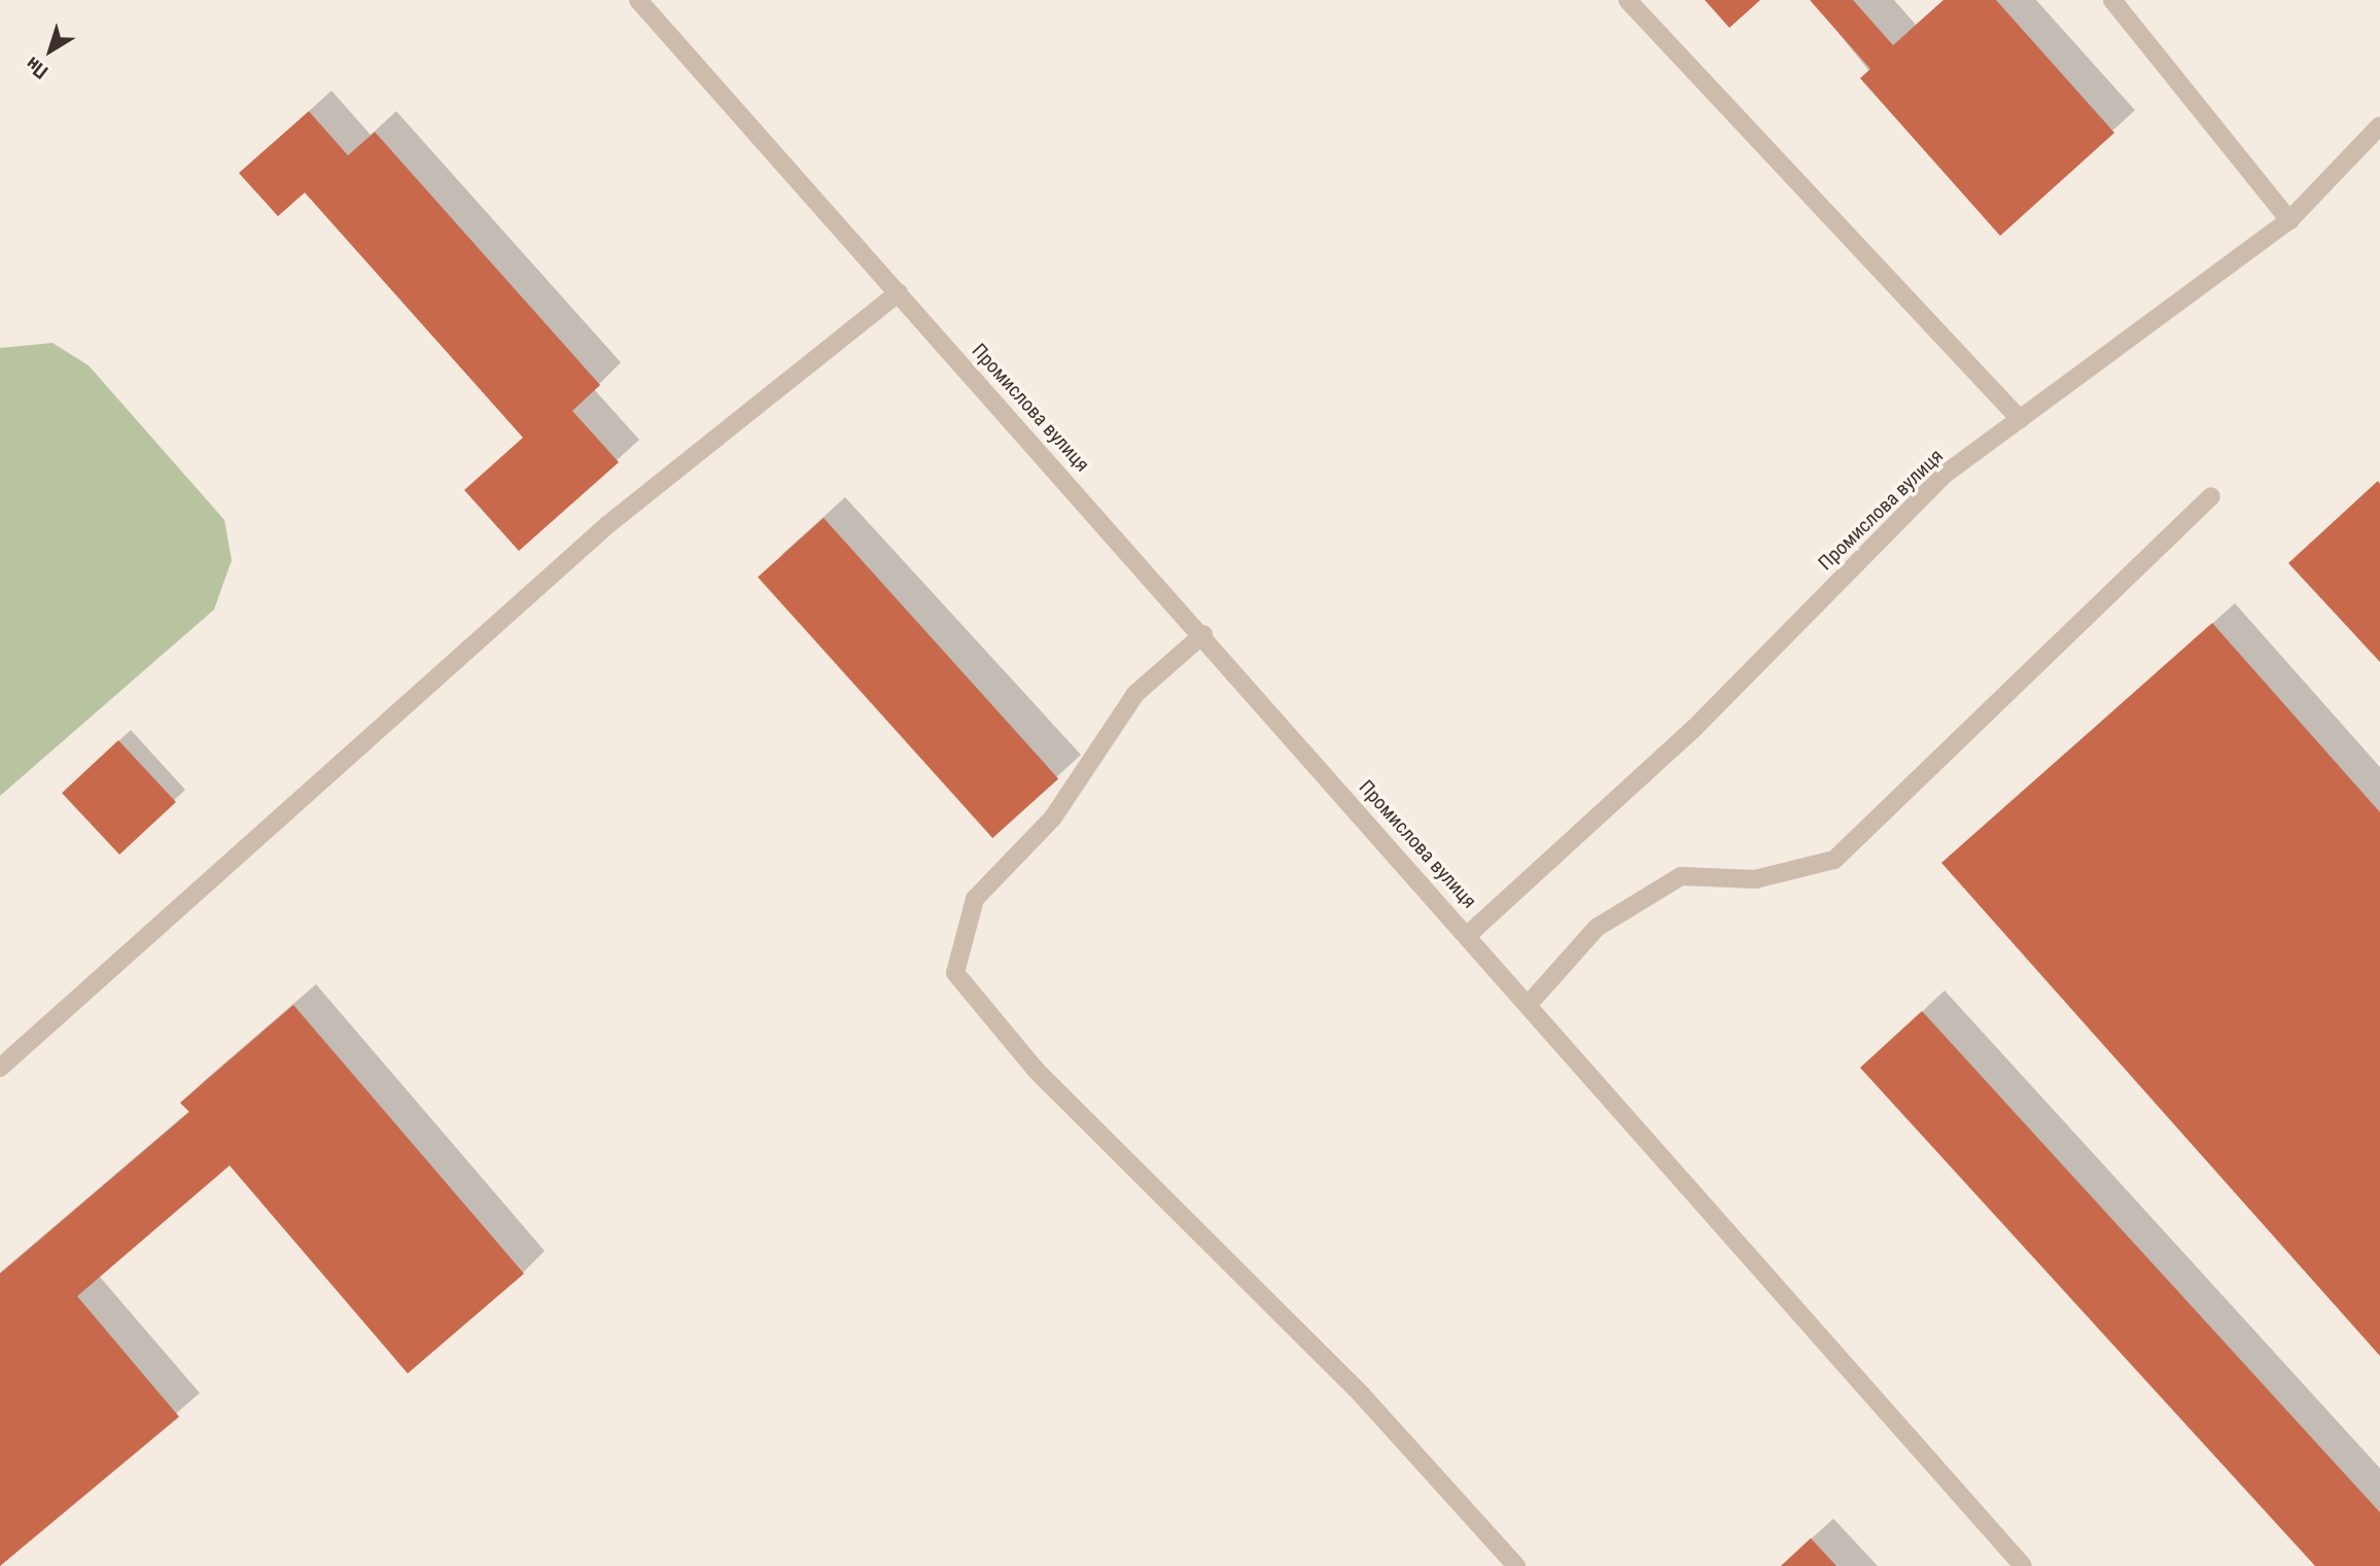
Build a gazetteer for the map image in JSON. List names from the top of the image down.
{
  "streets": {
    "street": ["Промислова вулиця"]
  },
  "north": "bottom left"
}
